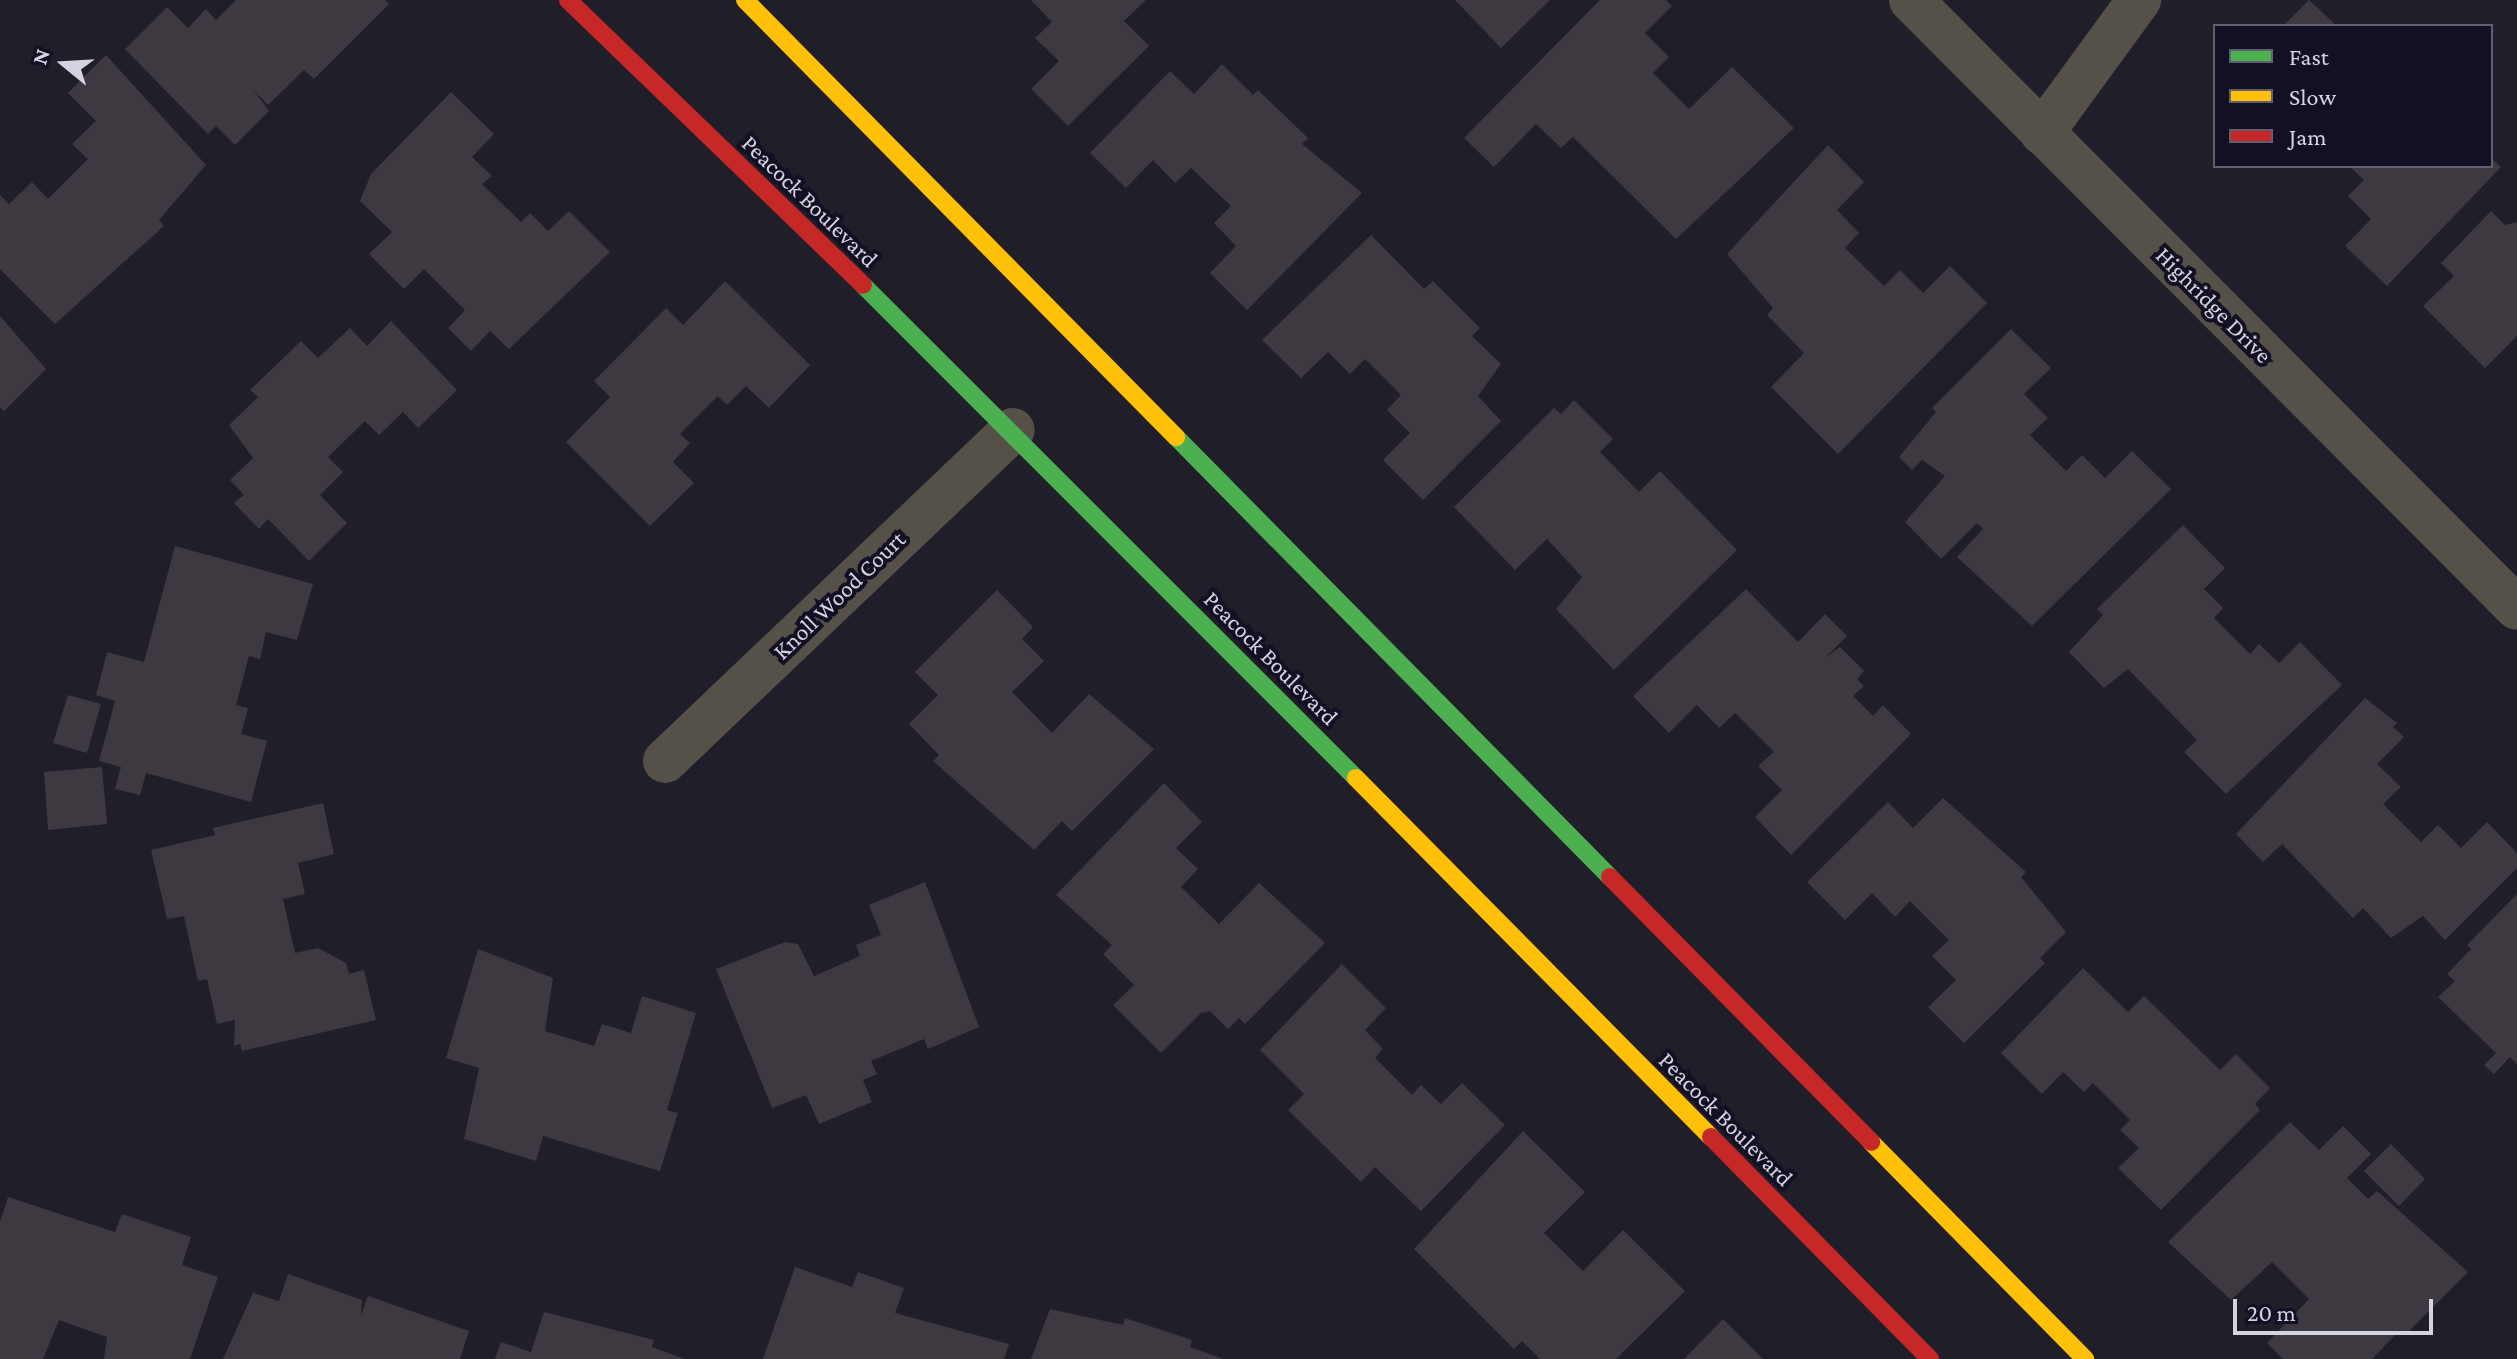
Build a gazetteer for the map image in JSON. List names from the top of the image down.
{
  "streets": {
    "street": ["Peacock Boulevard", "Highridge Drive", "Knoll Wood Court"]
  },
  "crossings": [
    ["Peacock Boulevard", "Knoll Wood Court"]
  ],
  "legend": ["Fast", "Slow", "Jam"],
  "scale_bar": "20 m",
  "north": "left"
}
